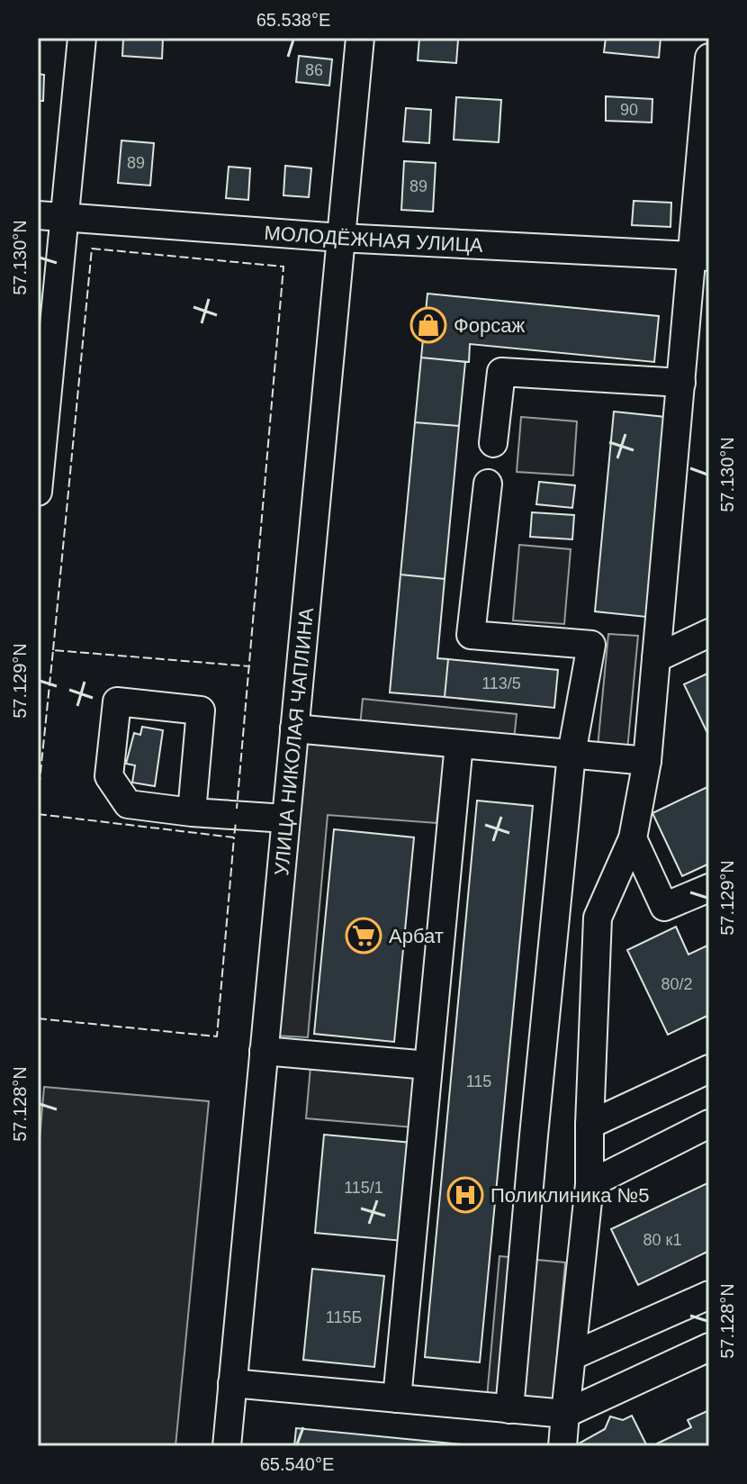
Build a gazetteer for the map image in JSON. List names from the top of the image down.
{
  "streets": {
    "street": ["МОЛОДЁЖНАЯ УЛИЦА", "УЛИЦА НИКОЛАЯ ЧАПЛИНА"]
  },
  "crossings": [
    ["МОЛОДЁЖНАЯ УЛИЦА", "УЛИЦА НИКОЛАЯ ЧАПЛИНА"]
  ],
  "places": {
    "shop": ["Форсаж"],
    "supermarket": ["Арбат"],
    "hospital": ["Поликлиника №5"]
  },
  "house_numbers": [
    "86",
    "90",
    "89",
    "89",
    "113/5",
    "80/2",
    "115",
    "115/1",
    "80 к1",
    "115Б"
  ],
  "coordinates": [
    "65.538°E",
    "57.130°N",
    "57.129°N",
    "57.128°N",
    "65.540°E"
  ]
}
